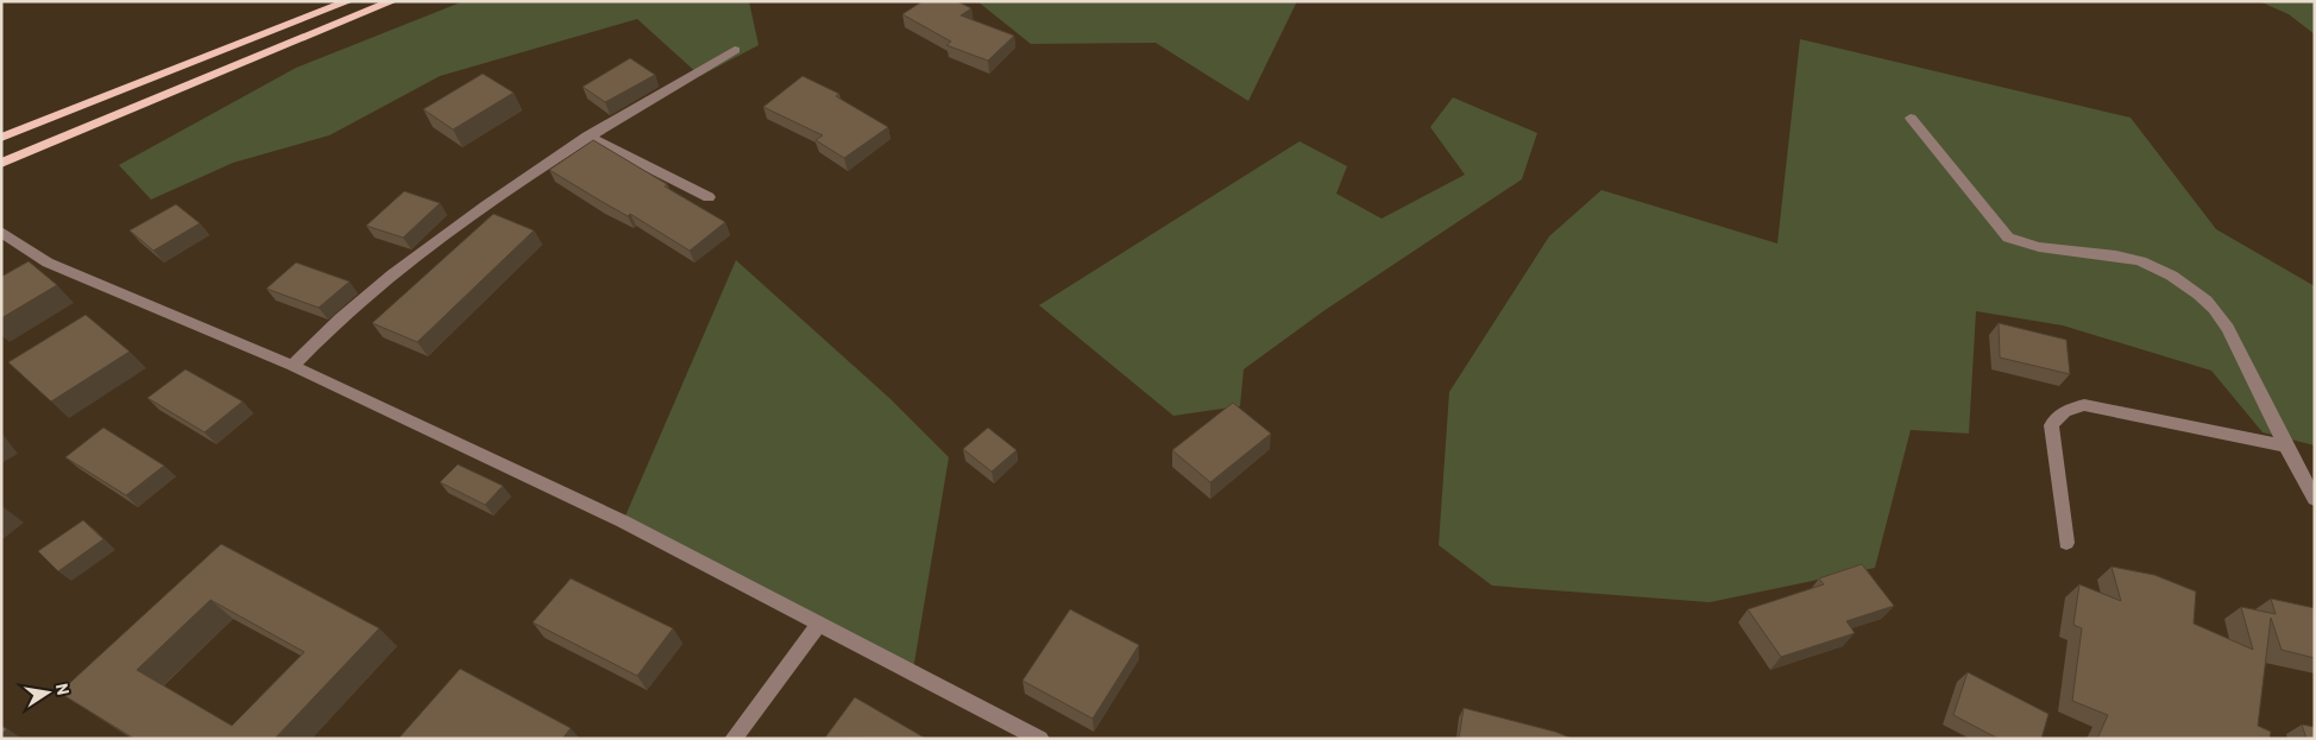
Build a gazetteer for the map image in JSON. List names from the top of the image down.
{
  "north": "right"
}
